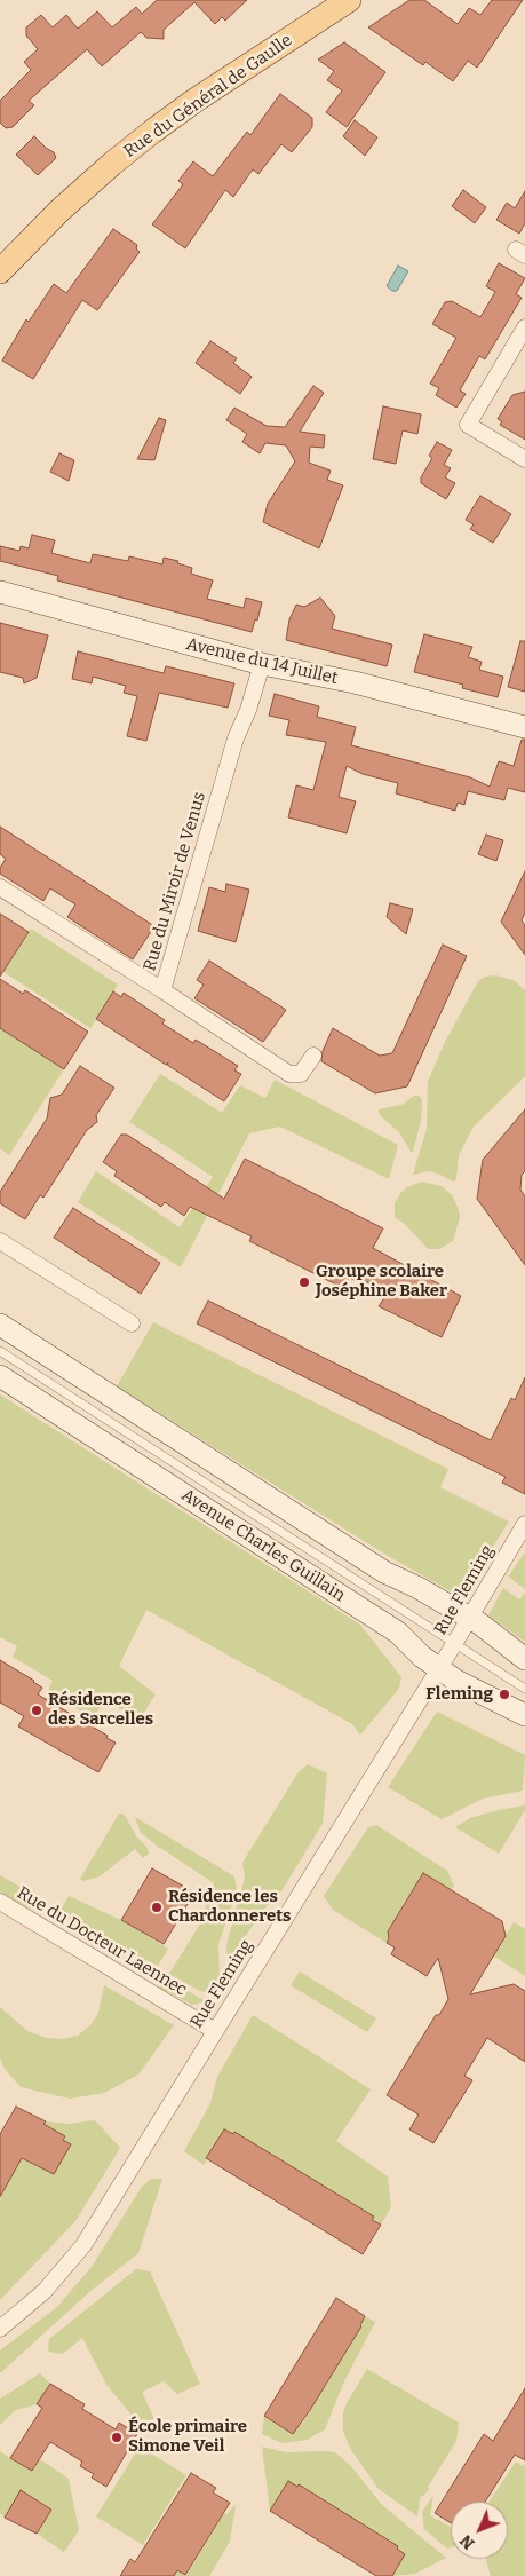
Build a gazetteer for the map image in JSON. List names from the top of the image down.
{
  "streets": {
    "main road": ["Rue du Général de Gaulle"],
    "street": [
      "Avenue du 14 Juillet",
      "Rue du Miroir de Venus",
      "Avenue Charles Guillain",
      "Rue Fleming",
      "Rue du Docteur Laennec"
    ]
  },
  "crossings": [
    ["Avenue du 14 Juillet", "Rue du Miroir de Venus"],
    ["Avenue Charles Guillain", "Rue Fleming"],
    ["Rue Fleming", "Rue du Docteur Laennec"]
  ],
  "places": [
    "Groupe scolaire Joséphine Baker",
    "Fleming",
    "Résidence des Sarcelles",
    "Résidence les Chardonnerets",
    "École primaire Simone Veil"
  ],
  "north": "bottom left"
}
